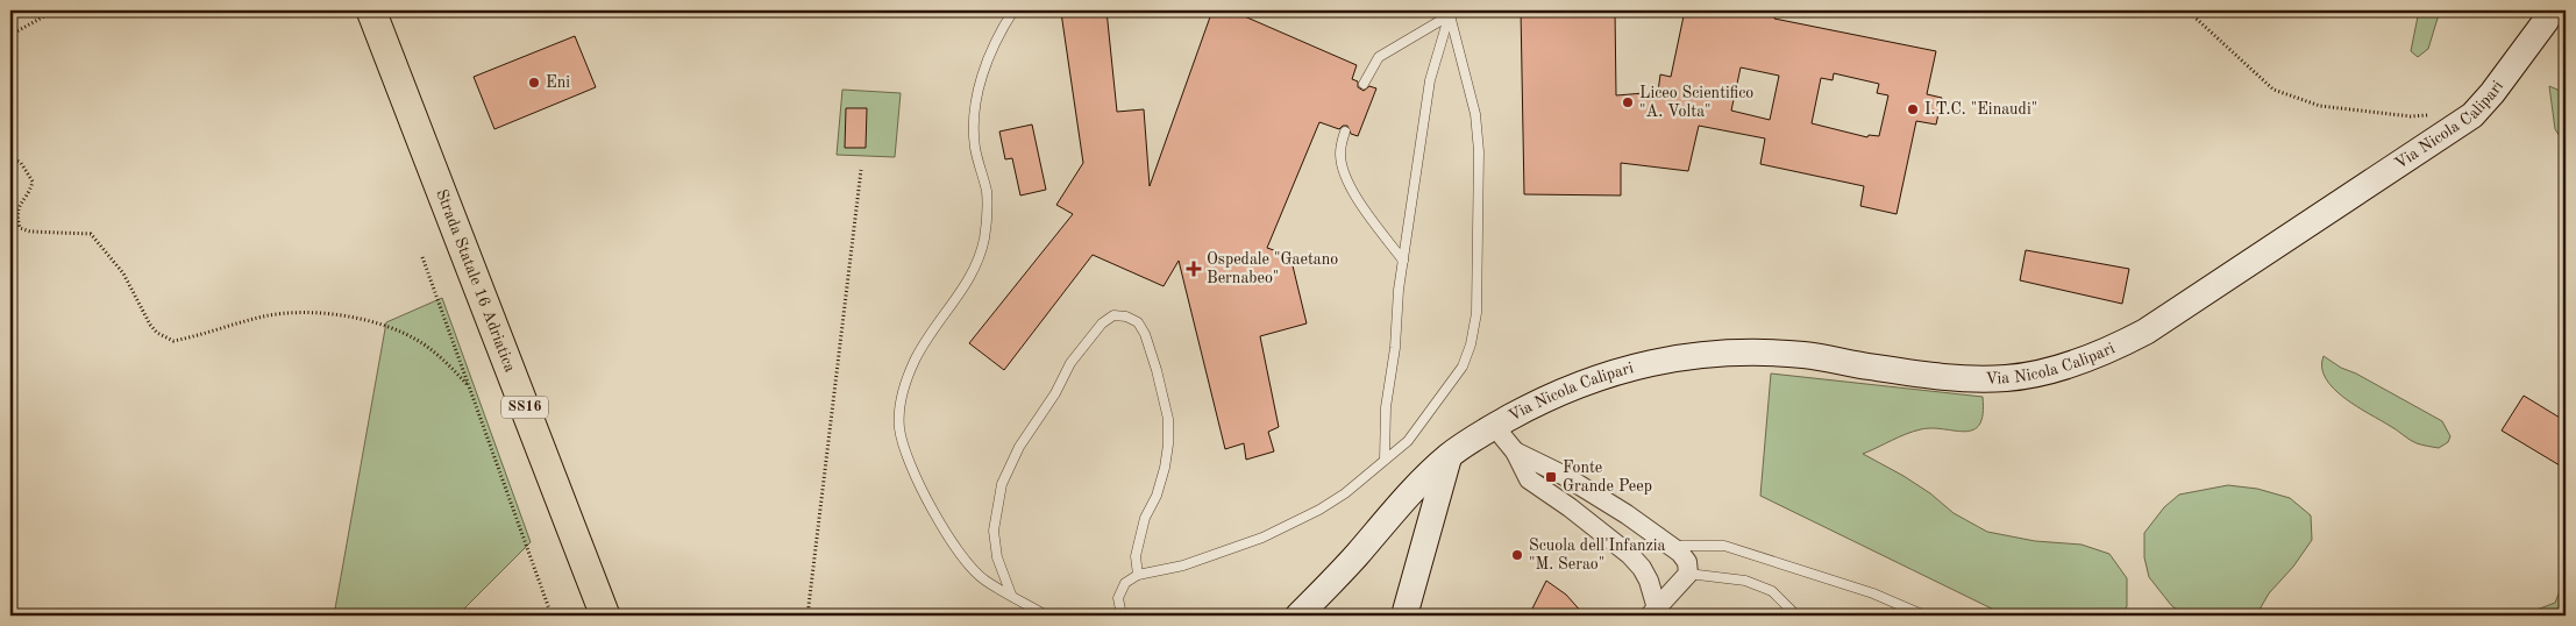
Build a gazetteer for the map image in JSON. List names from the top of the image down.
{
  "streets": {
    "main road": ["Strada Statale 16 Adriatica", "SS16"],
    "street": ["Via Nicola Calipari"]
  },
  "places": {
    "other": [
      "Eni",
      "Liceo Scientifico \"A. Volta\"",
      "I.T.C. \"Einaudi\"",
      "Scuola dell'Infanzia \"M. Serao\""
    ],
    "health": ["Ospedale \"Gaetano Bernabeo\""],
    "transit": ["Fonte Grande Peep"]
  }
}
